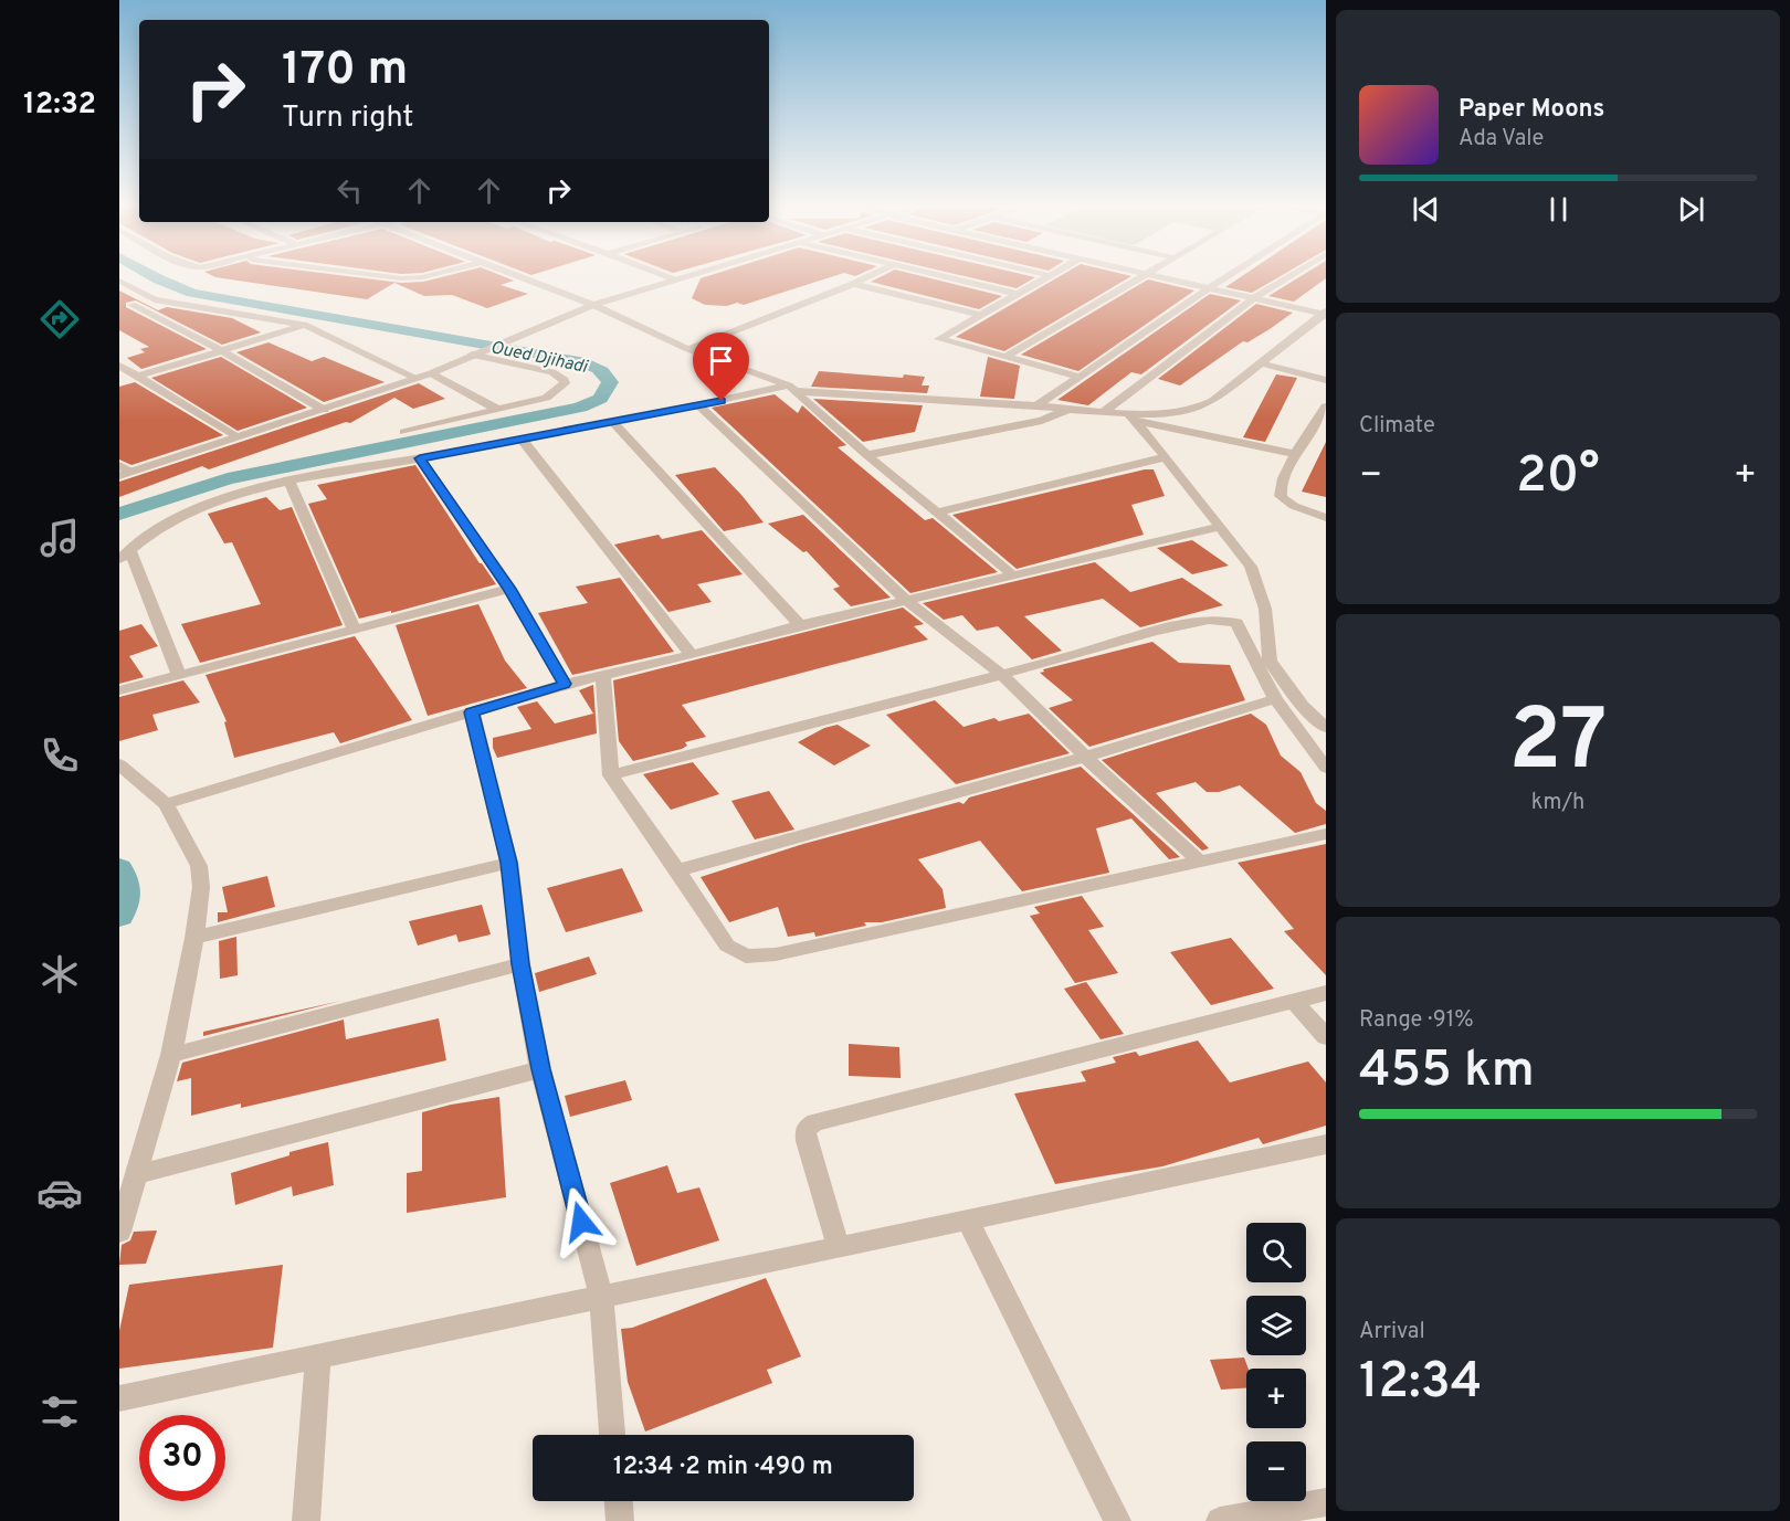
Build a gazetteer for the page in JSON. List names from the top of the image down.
{
  "water": ["Oued Djihadi"],
  "page": {
    "tabs": "12:32",
    "turn": ["170 m", "Turn right"],
    "song": ["Paper Moons", "Ada Vale"],
    "tile": [
      "Climate",
      ["27", "km/h"],
      ["Range · 91%", "455 km"],
      ["Arrival", "12:34"]
    ],
    "heat": ["−", "20°", "+"],
    "map_buttons": ["+", "−"],
    "limit": "30",
    "trip": "12:34 · 2 min · 490 m"
  }
}
